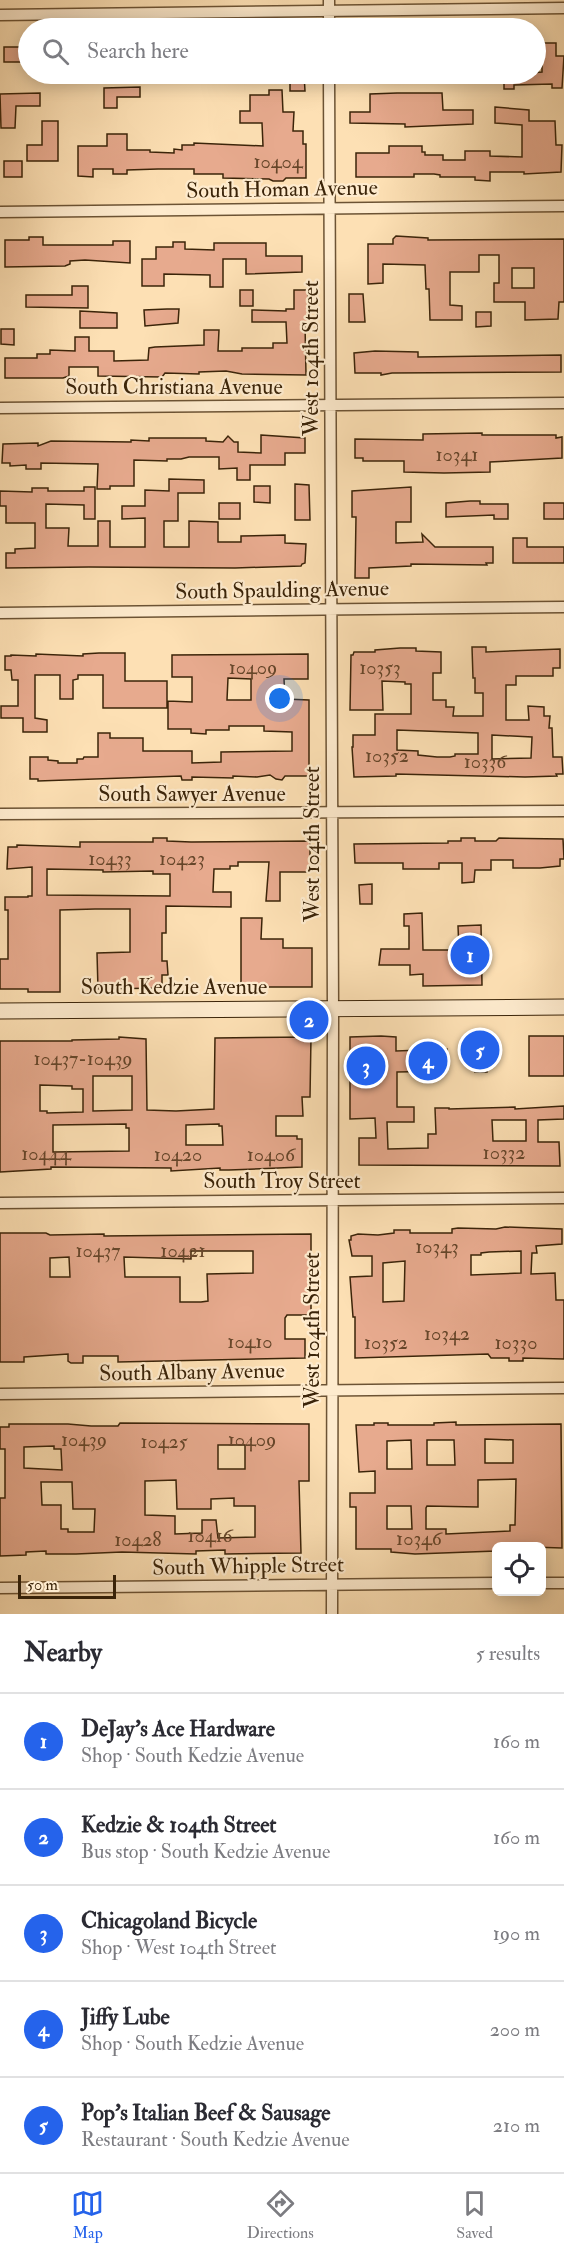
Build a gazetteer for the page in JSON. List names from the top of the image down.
{
  "streets": {
    "main road": ["South Kedzie Avenue"],
    "street": [
      "South Homan Avenue",
      "West 104th Street",
      "South Christiana Avenue",
      "South Spaulding Avenue",
      "South Sawyer Avenue",
      "South Troy Street",
      "South Albany Avenue",
      "South Whipple Street"
    ]
  },
  "crossings": [
    ["South Homan Avenue", "West 104th Street"],
    ["West 104th Street", "South Christiana Avenue"],
    ["West 104th Street", "South Spaulding Avenue"],
    ["West 104th Street", "South Sawyer Avenue"],
    ["West 104th Street", "South Kedzie Avenue"],
    ["West 104th Street", "South Troy Street"],
    ["West 104th Street", "South Albany Avenue"],
    ["West 104th Street", "South Whipple Street"]
  ],
  "house_numbers": [
    "10404",
    "10341",
    "10409",
    "10353",
    "10352",
    "10336",
    "10433",
    "10423",
    "10437-10439",
    "10332",
    "10444",
    "10420",
    "10406",
    "10343",
    "10437",
    "10421",
    "10342",
    "10410",
    "10352",
    "10330",
    "10439",
    "10409",
    "10425",
    "10416",
    "10346",
    "10428"
  ],
  "scale_bar": "50 m",
  "page": {
    "search": "Search here",
    "pins": [
      "1",
      "2",
      "5",
      "4",
      "3"
    ],
    "scale": "50 m",
    "heading": ["Nearby", "5 results"],
    "list": [
      {
        "mark": "1",
        "name": "DeJay's Ace Hardware",
        "note": "Shop · South Kedzie Avenue",
        "value": "160 m"
      },
      {
        "mark": "2",
        "name": "Kedzie & 104th Street",
        "note": "Bus stop · South Kedzie Avenue",
        "value": "160 m"
      },
      {
        "mark": "3",
        "name": "Chicagoland Bicycle",
        "note": "Shop · West 104th Street",
        "value": "190 m"
      },
      {
        "mark": "4",
        "name": "Jiffy Lube",
        "note": "Shop · South Kedzie Avenue",
        "value": "200 m"
      },
      {
        "mark": "5",
        "name": "Pop's Italian Beef & Sausage",
        "note": "Restaurant · South Kedzie Avenue",
        "value": "210 m"
      }
    ],
    "nav": ["Map", "Directions", "Saved"]
  }
}
